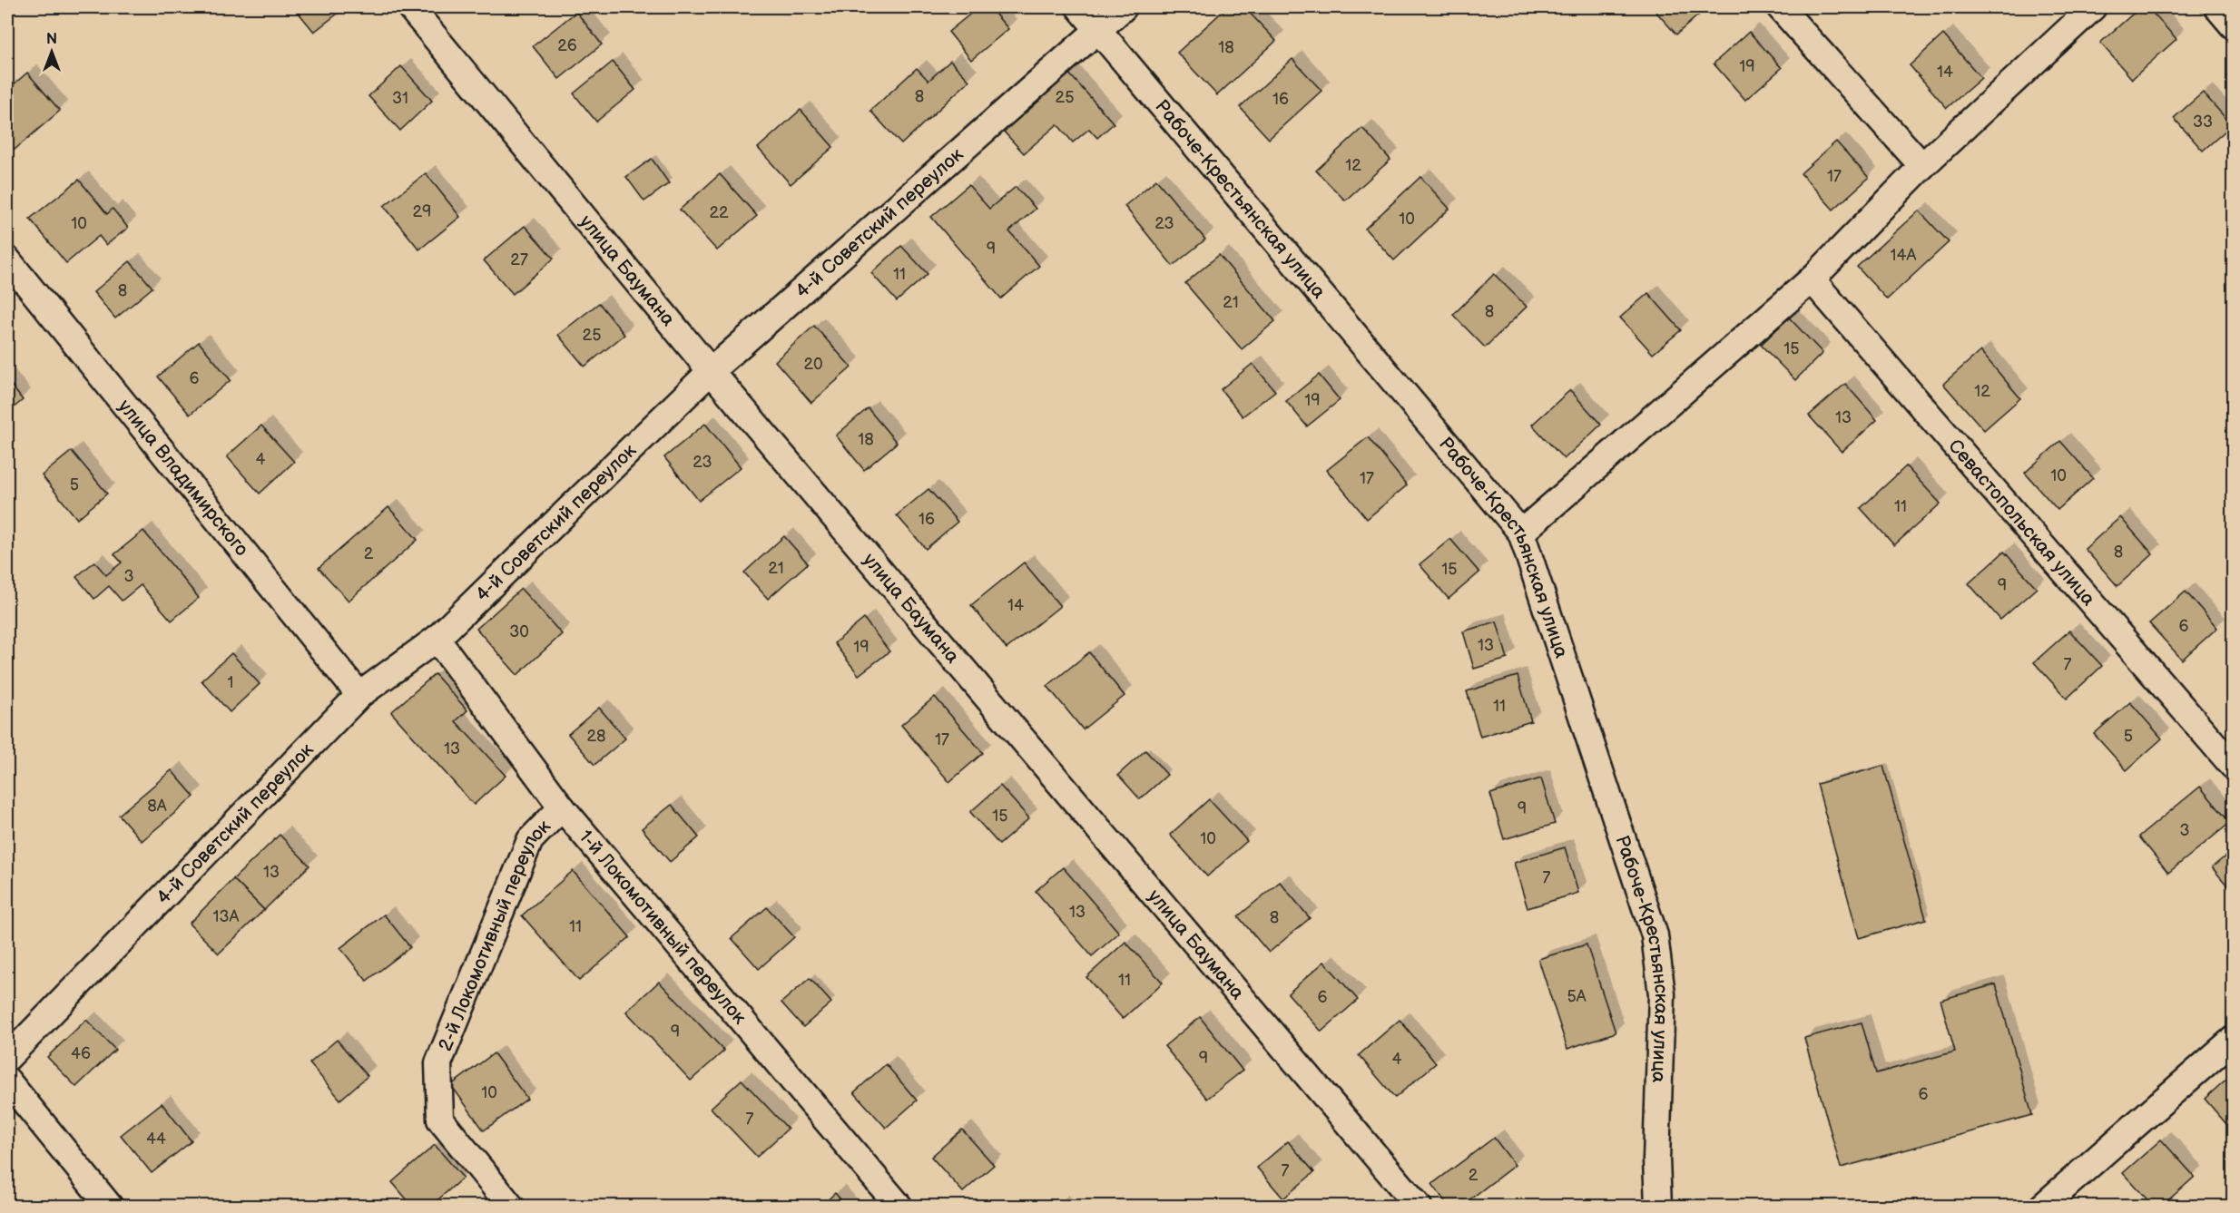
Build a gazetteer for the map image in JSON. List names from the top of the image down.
{
  "streets": {
    "street": [
      "Рабоче-Крестьянская улица",
      "4-й Советский переулок",
      "улица Баумана",
      "улица Владимирского",
      "Севастопольская улица",
      "1-й Локомотивный переулок",
      "2-й Локомотивный переулок"
    ]
  },
  "crossings": [
    ["Рабоче-Крестьянская улица", "4-й Советский переулок"],
    ["4-й Советский переулок", "улица Баумана"],
    ["4-й Советский переулок", "улица Владимирского"],
    ["4-й Советский переулок", "1-й Локомотивный переулок"],
    ["1-й Локомотивный переулок", "2-й Локомотивный переулок"]
  ],
  "house_numbers": [
    "26",
    "18",
    "19",
    "14",
    "8",
    "25",
    "31",
    "16",
    "33",
    "12",
    "17",
    "29",
    "22",
    "10",
    "10",
    "23",
    "9",
    "14А",
    "27",
    "11",
    "8",
    "21",
    "8",
    "25",
    "15",
    "20",
    "6",
    "12",
    "19",
    "13",
    "18",
    "4",
    "23",
    "10",
    "17",
    "5",
    "11",
    "16",
    "8",
    "2",
    "21",
    "15",
    "3",
    "9",
    "14",
    "6",
    "30",
    "13",
    "19",
    "7",
    "1",
    "11",
    "28",
    "5",
    "17",
    "13",
    "8А",
    "9",
    "15",
    "3",
    "10",
    "13",
    "7",
    "13",
    "13А",
    "8",
    "11",
    "11",
    "5А",
    "6",
    "9",
    "46",
    "9",
    "4",
    "10",
    "6",
    "7",
    "44",
    "7",
    "2"
  ],
  "north": "top"
}
